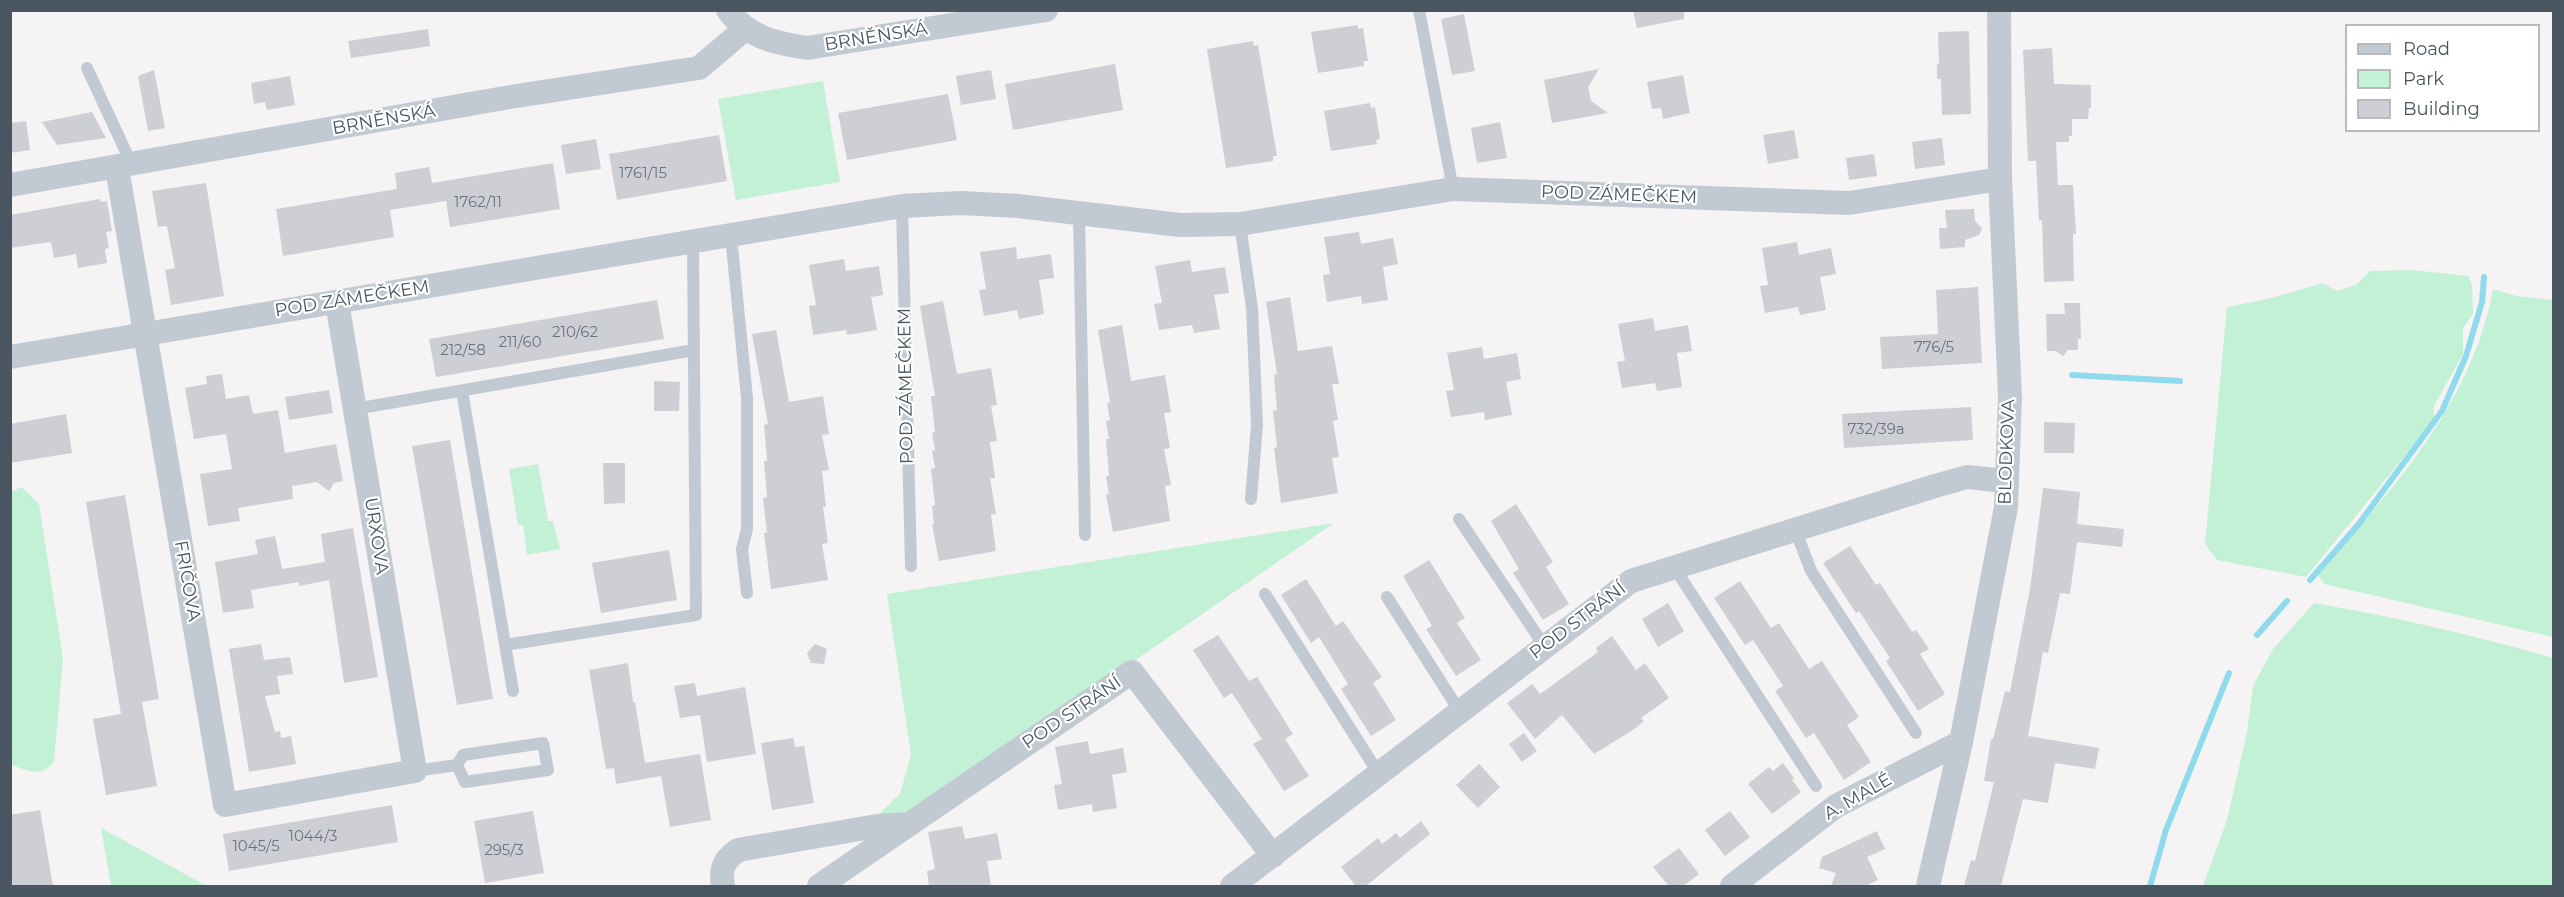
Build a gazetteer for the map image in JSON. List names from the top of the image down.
{
  "streets": {
    "street": [
      "BRNĚNSKÁ",
      "POD ZÁMEČKEM",
      "BLODKOVA",
      "URXOVA",
      "FRIČOVA",
      "POD STRÁNÍ",
      "A. MALÉ"
    ]
  },
  "crossings": [
    ["BRNĚNSKÁ", "FRIČOVA"],
    ["POD ZÁMEČKEM", "BLODKOVA"],
    ["POD ZÁMEČKEM", "URXOVA"],
    ["POD ZÁMEČKEM", "FRIČOVA"],
    ["BLODKOVA", "POD STRÁNÍ"],
    ["BLODKOVA", "A. MALÉ"],
    ["URXOVA", "FRIČOVA"]
  ],
  "house_numbers": [
    "1761/15",
    "1762/11",
    "210/62",
    "211/60",
    "776/5",
    "212/58",
    "732/39a",
    "1044/3",
    "1045/5",
    "295/3"
  ],
  "legend": ["Road", "Park", "Building"]
}
